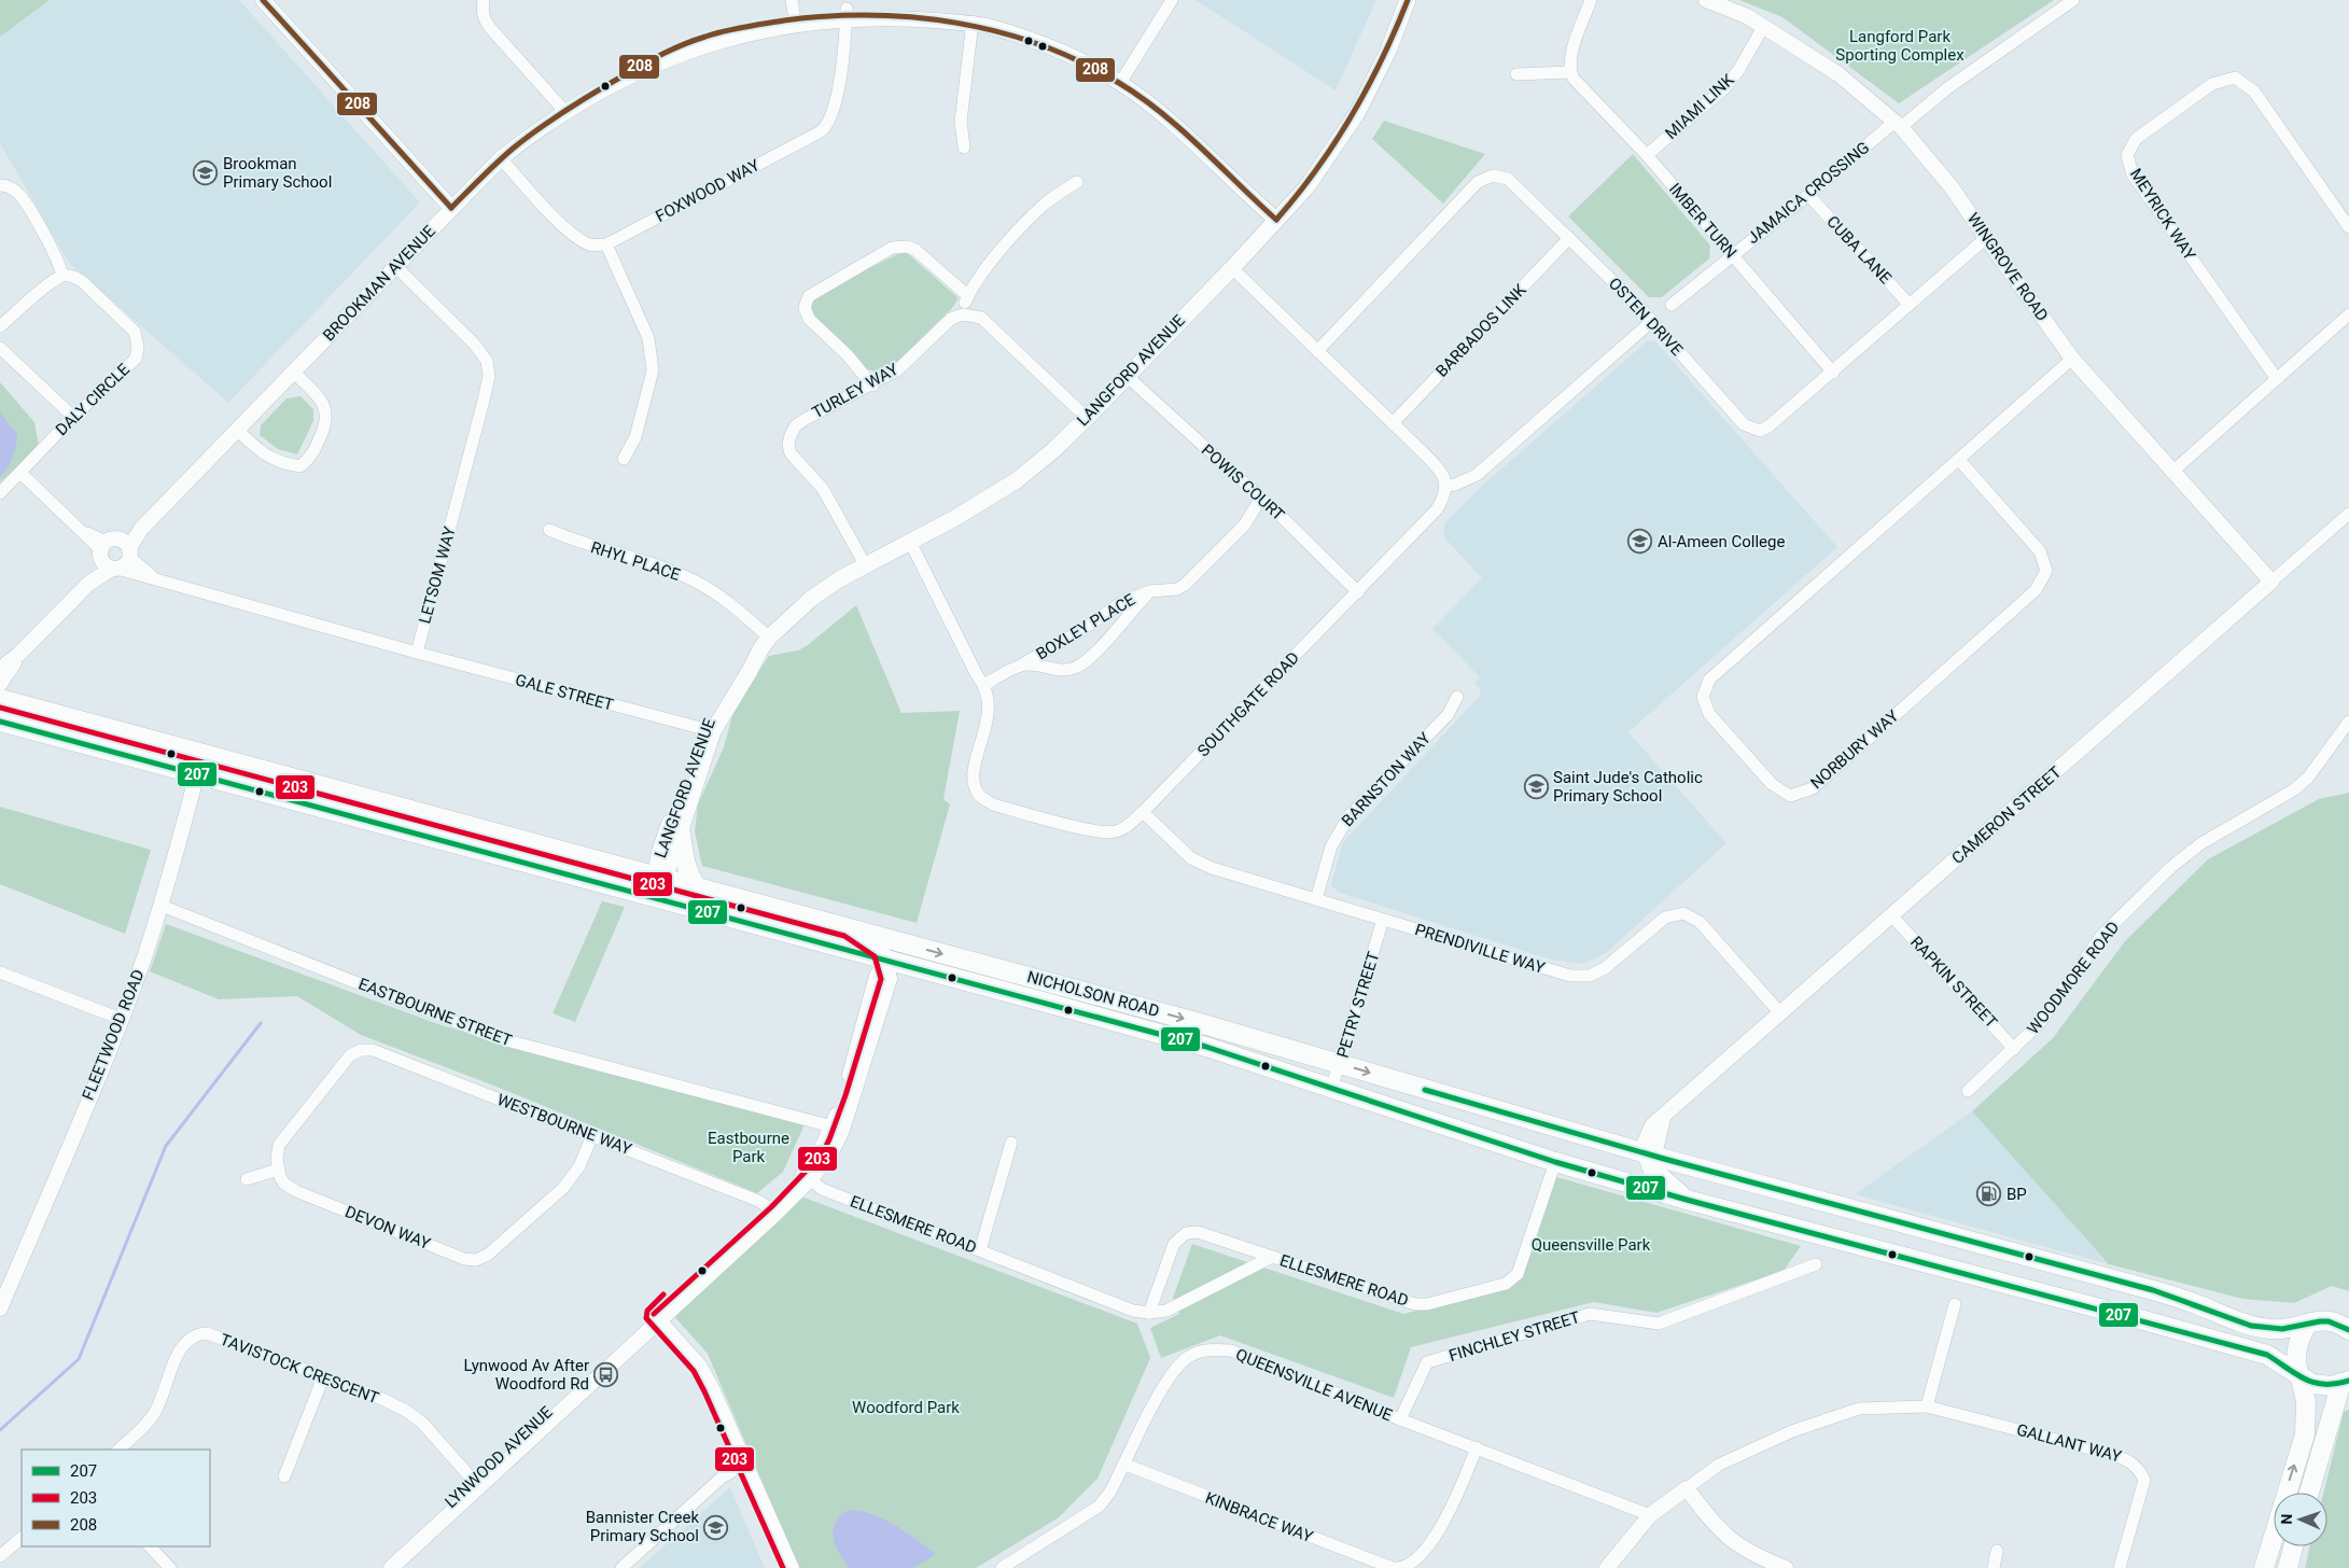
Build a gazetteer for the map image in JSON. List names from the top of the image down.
{
  "streets": {
    "main road": ["LANGFORD AVENUE", "NICHOLSON ROAD"],
    "street": [
      "MIAMI LINK",
      "FOXWOOD WAY",
      "JAMAICA CROSSING",
      "MEYRICK WAY",
      "IMBER TURN",
      "CUBA LANE",
      "WINGROVE ROAD",
      "BROOKMAN AVENUE",
      "OSTEN DRIVE",
      "BARBADOS LINK",
      "TURLEY WAY",
      "DALY CIRCLE",
      "POWIS COURT",
      "RHYL PLACE",
      "LETSOM WAY",
      "BOXLEY PLACE",
      "GALE STREET",
      "SOUTHGATE ROAD",
      "NORBURY WAY",
      "BARNSTON WAY",
      "CAMERON STREET",
      "PRENDIVILLE WAY",
      "WOODMORE ROAD",
      "RAPKIN STREET",
      "PETRY STREET",
      "EASTBOURNE STREET",
      "FLEETWOOD ROAD",
      "WESTBOURNE WAY",
      "ELLESMERE ROAD",
      "DEVON WAY",
      "FINCHLEY STREET",
      "TAVISTOCK CRESCENT",
      "QUEENSVILLE AVENUE",
      "GALLANT WAY",
      "LYNWOOD AVENUE",
      "KINBRACE WAY"
    ]
  },
  "crossings": [
    ["MIAMI LINK", "IMBER TURN"],
    ["MIAMI LINK", "WINGROVE ROAD"],
    ["FOXWOOD WAY", "BROOKMAN AVENUE"],
    ["JAMAICA CROSSING", "IMBER TURN"],
    ["JAMAICA CROSSING", "CUBA LANE"],
    ["JAMAICA CROSSING", "WINGROVE ROAD"],
    ["IMBER TURN", "OSTEN DRIVE"],
    ["CUBA LANE", "OSTEN DRIVE"],
    ["WINGROVE ROAD", "OSTEN DRIVE"],
    ["WINGROVE ROAD", "NORBURY WAY"],
    ["WINGROVE ROAD", "CAMERON STREET"],
    ["BROOKMAN AVENUE", "LANGFORD AVENUE"],
    ["BROOKMAN AVENUE", "LETSOM WAY"],
    ["OSTEN DRIVE", "BARBADOS LINK"],
    ["LANGFORD AVENUE", "TURLEY WAY"],
    ["LANGFORD AVENUE", "POWIS COURT"],
    ["LANGFORD AVENUE", "RHYL PLACE"],
    ["LANGFORD AVENUE", "GALE STREET"],
    ["LANGFORD AVENUE", "SOUTHGATE ROAD"],
    ["LANGFORD AVENUE", "NICHOLSON ROAD"],
    ["POWIS COURT", "BOXLEY PLACE"],
    ["POWIS COURT", "SOUTHGATE ROAD"],
    ["LETSOM WAY", "GALE STREET"],
    ["BOXLEY PLACE", "SOUTHGATE ROAD"],
    ["SOUTHGATE ROAD", "PRENDIVILLE WAY"],
    ["BARNSTON WAY", "PRENDIVILLE WAY"],
    ["CAMERON STREET", "PRENDIVILLE WAY"],
    ["CAMERON STREET", "RAPKIN STREET"],
    ["CAMERON STREET", "NICHOLSON ROAD"],
    ["PRENDIVILLE WAY", "PETRY STREET"],
    ["WOODMORE ROAD", "RAPKIN STREET"],
    ["NICHOLSON ROAD", "PETRY STREET"],
    ["NICHOLSON ROAD", "FLEETWOOD ROAD"],
    ["NICHOLSON ROAD", "ELLESMERE ROAD"],
    ["NICHOLSON ROAD", "LYNWOOD AVENUE"],
    ["EASTBOURNE STREET", "FLEETWOOD ROAD"],
    ["EASTBOURNE STREET", "LYNWOOD AVENUE"],
    ["WESTBOURNE WAY", "DEVON WAY"],
    ["WESTBOURNE WAY", "LYNWOOD AVENUE"],
    ["ELLESMERE ROAD", "LYNWOOD AVENUE"],
    ["FINCHLEY STREET", "QUEENSVILLE AVENUE"],
    ["TAVISTOCK CRESCENT", "LYNWOOD AVENUE"],
    ["QUEENSVILLE AVENUE", "KINBRACE WAY"]
  ],
  "parks": [
    "Langford Park Sporting Complex",
    "Eastbourne Park",
    "Queensville Park",
    "Woodford Park"
  ],
  "places": {
    "school or university": [
      "Brookman Primary School",
      "Al-Ameen College",
      "Saint Jude's Catholic Primary School",
      "Bannister Creek Primary School"
    ],
    "fuel station": ["BP"],
    "bus stop": ["Lynwood Av After Woodford Rd"]
  },
  "lines": ["transit line 208", "transit line 203", "transit line 207"],
  "legend": ["207", "203", "208"],
  "north": "left"
}
